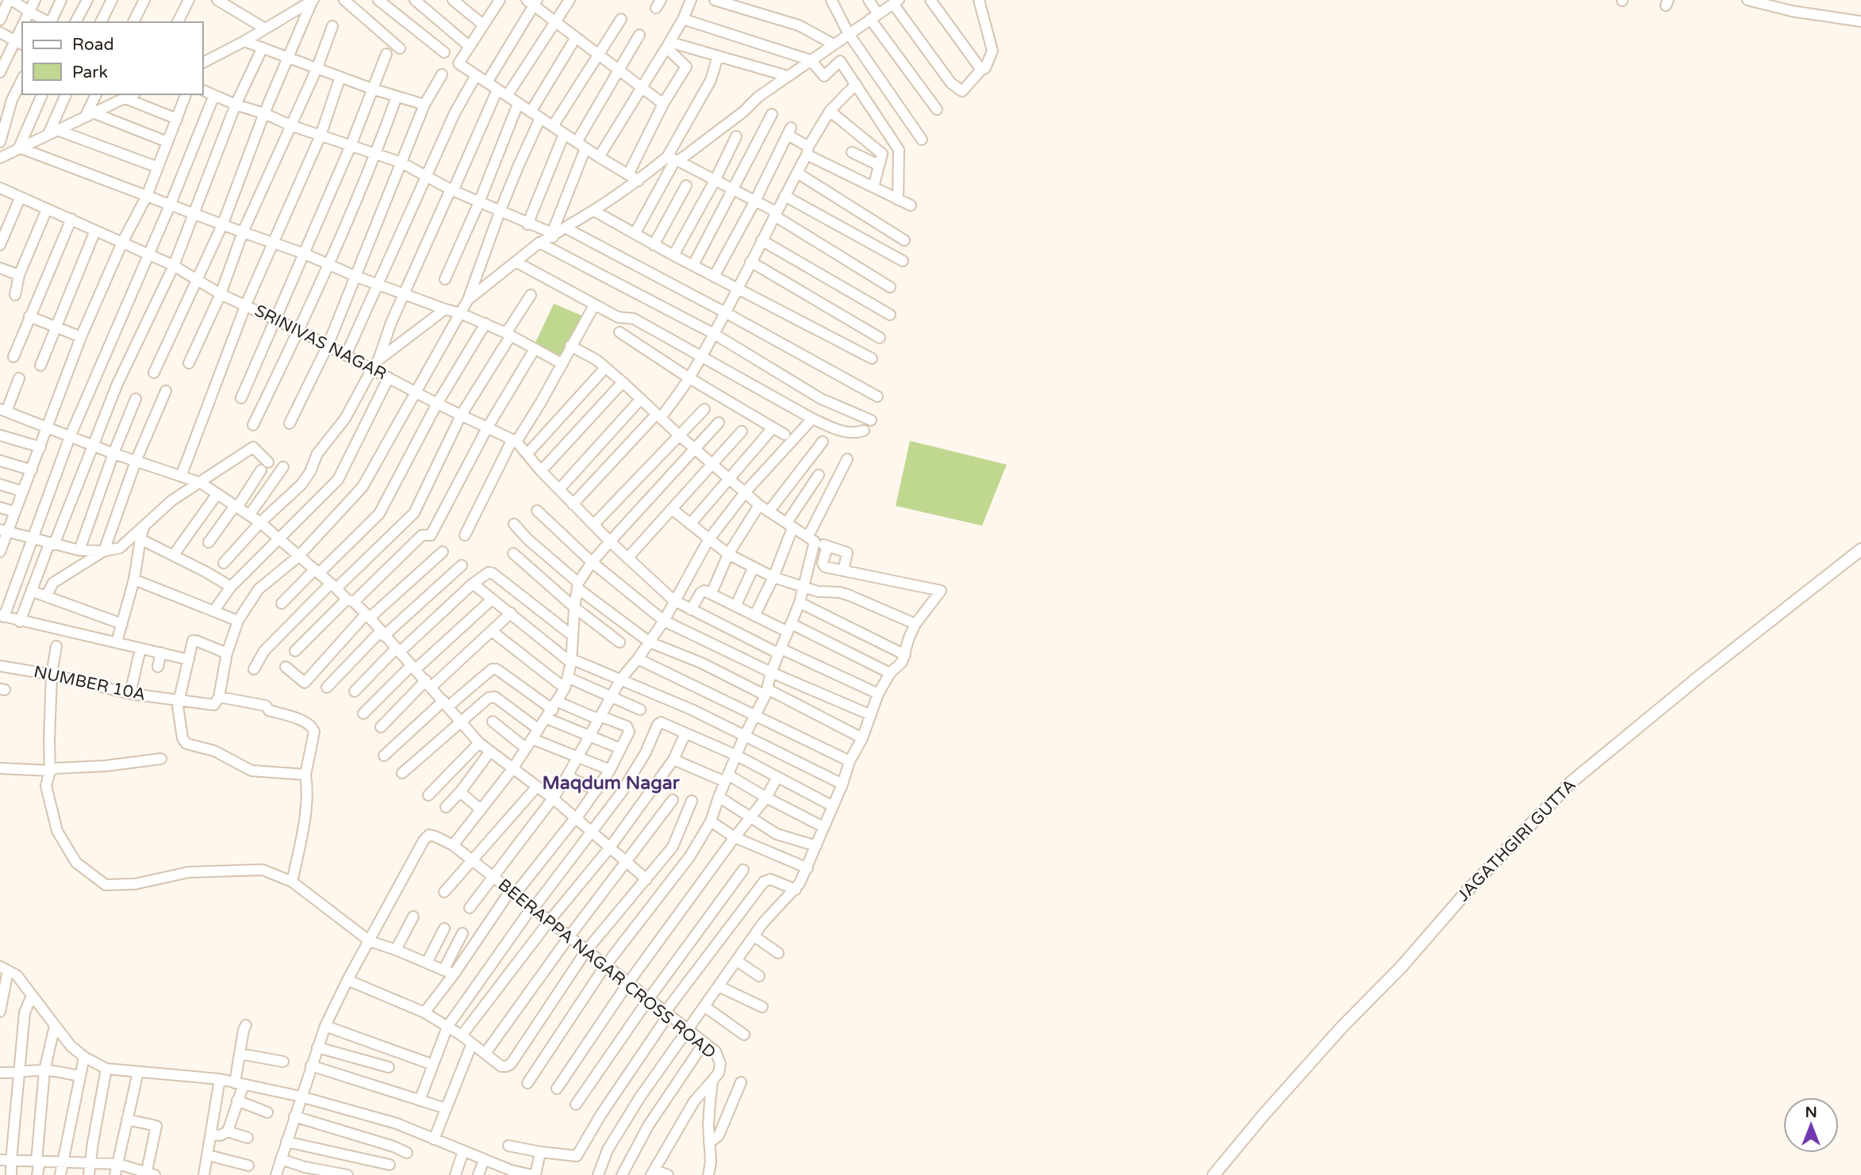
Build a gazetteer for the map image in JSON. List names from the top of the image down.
{
  "streets": {
    "street": [
      "SRINIVAS NAGAR",
      "NUMBER 10A",
      "JAGATHGIRI GUTTA",
      "BEERAPPA NAGAR CROSS ROAD"
    ]
  },
  "districts": ["Maqdum Nagar"],
  "legend": ["Road", "Park"],
  "north": "top"
}
